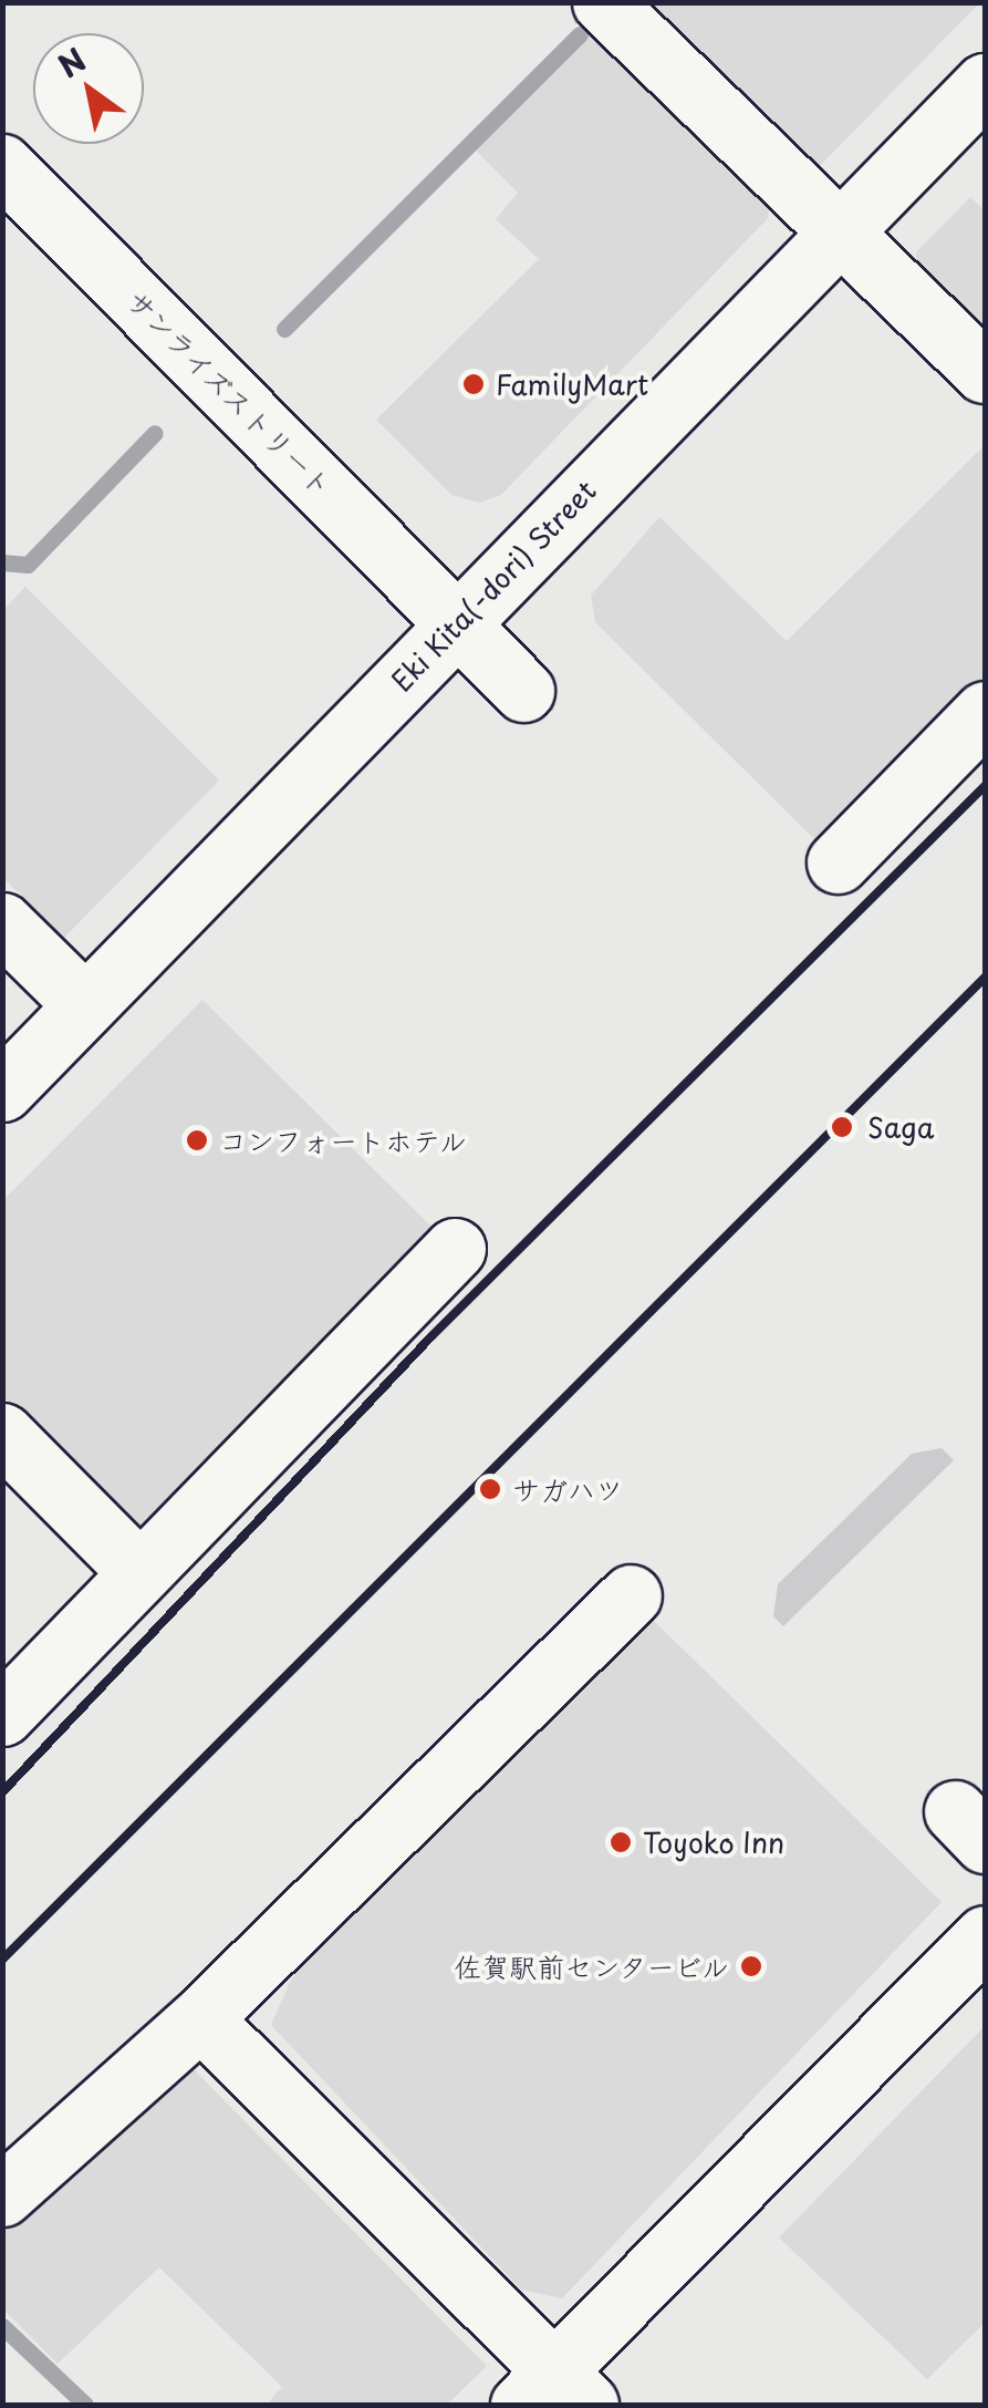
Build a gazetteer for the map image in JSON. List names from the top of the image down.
{
  "streets": {
    "street": ["サンライズストリート", "Eki Kita(-dori) Street"]
  },
  "crossings": [
    ["サンライズストリート", "Eki Kita(-dori) Street"]
  ],
  "places": [
    "FamilyMart",
    "Saga",
    "コンフォートホテル",
    "サガハツ",
    "Toyoko Inn",
    "佐賀駅前センタービル"
  ],
  "north": "top left"
}
